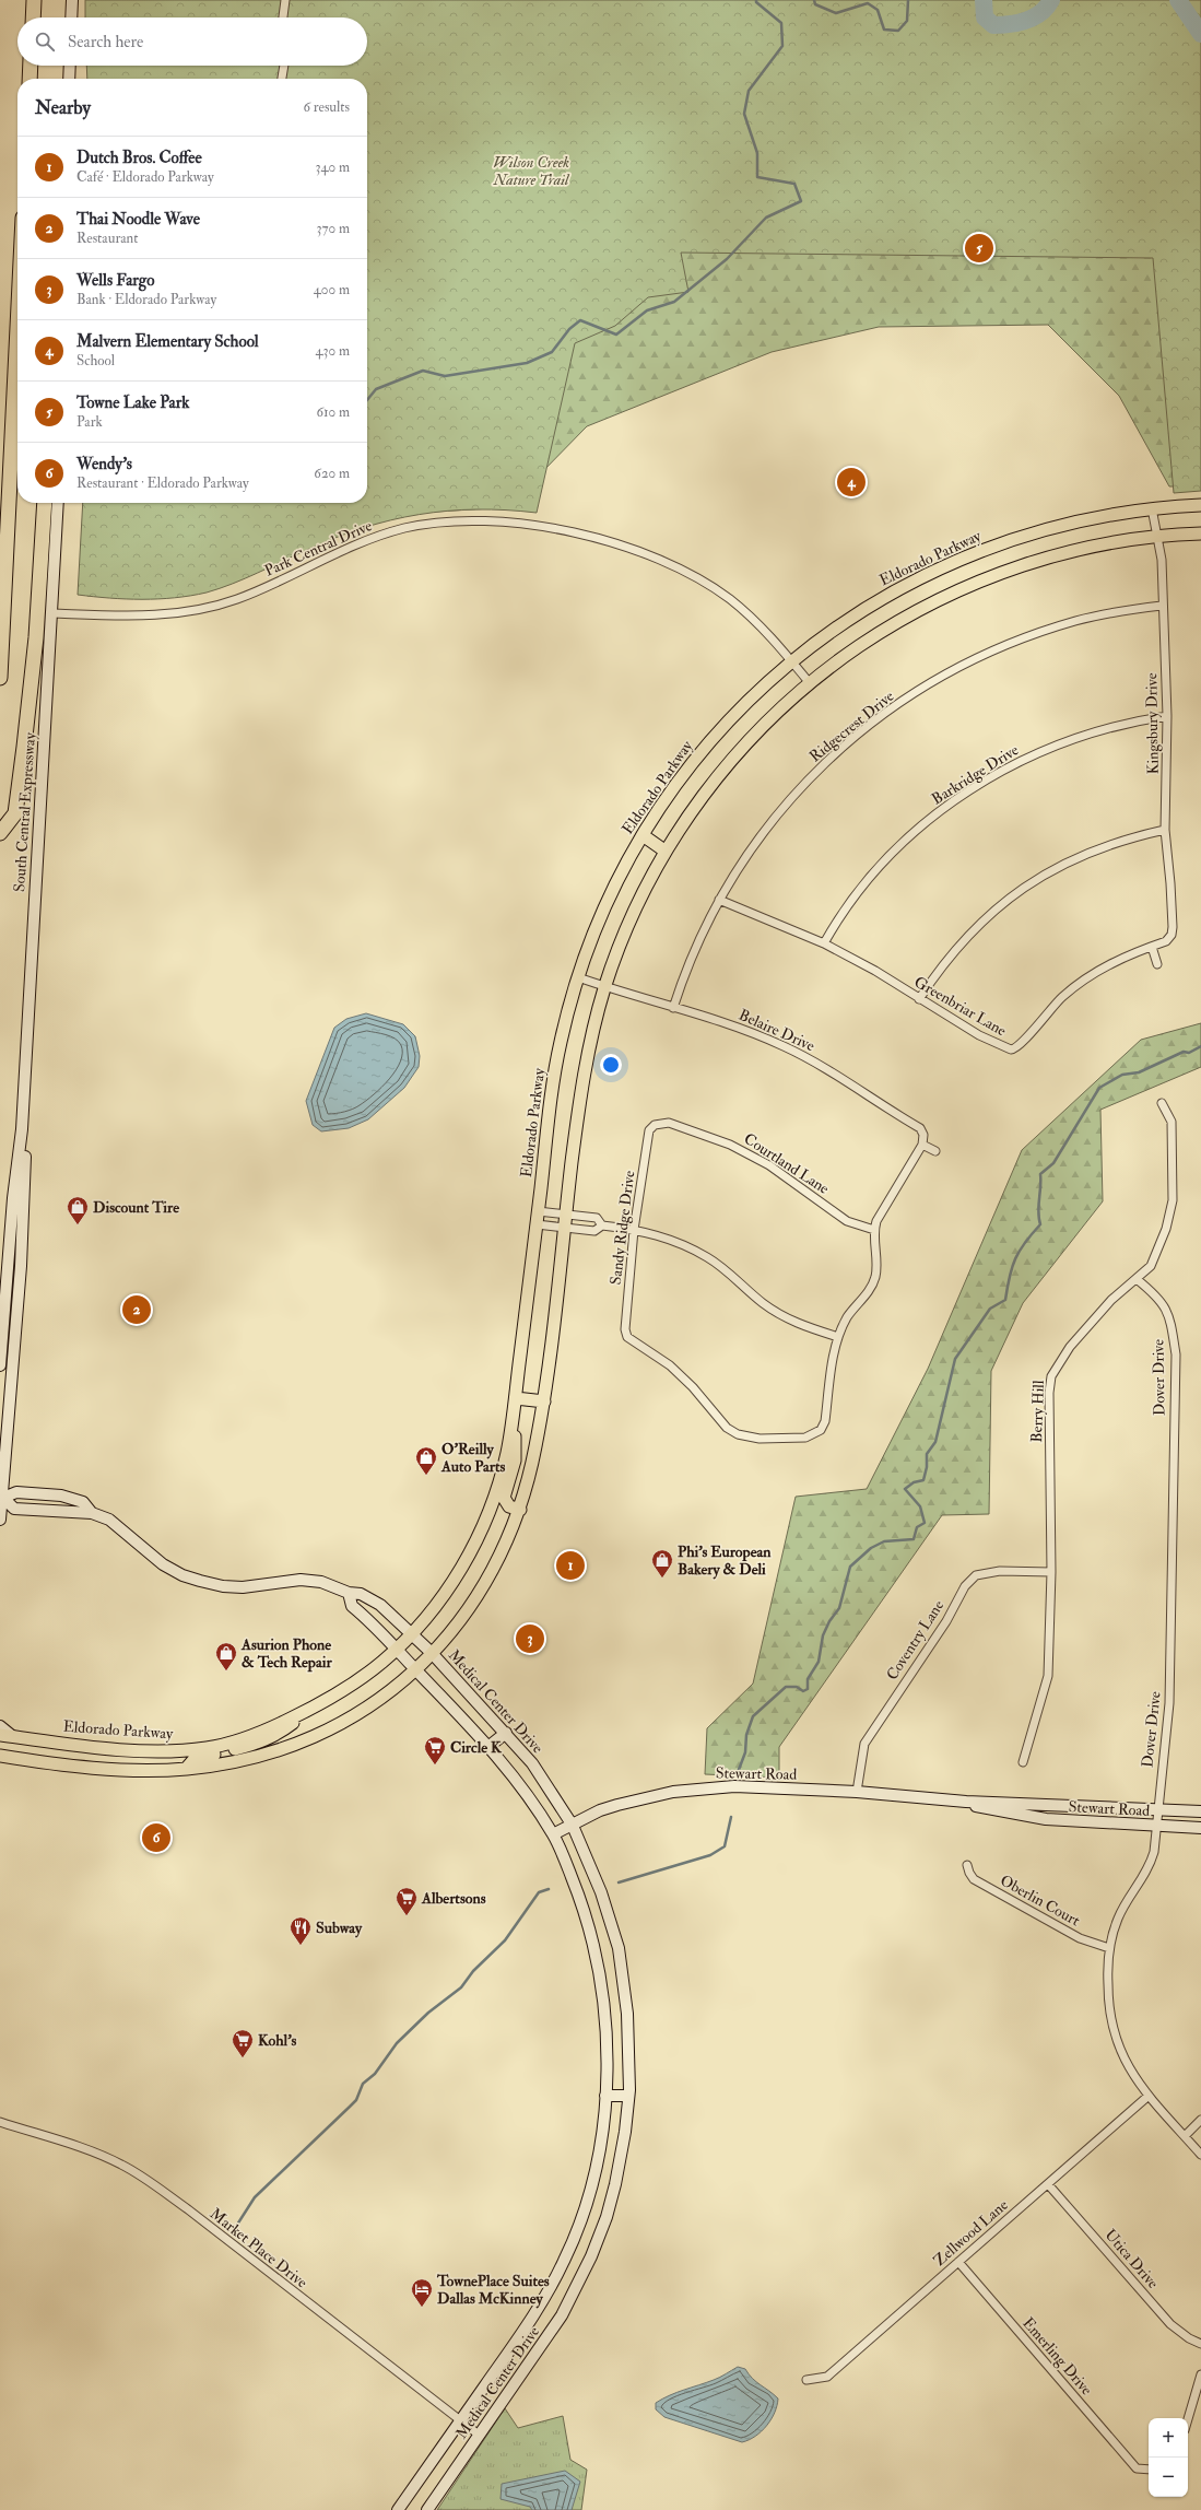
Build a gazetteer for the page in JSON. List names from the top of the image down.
{
  "streets": {
    "main road": ["Eldorado Parkway"],
    "street": [
      "Park Central Drive",
      "Kingsbury Drive",
      "Ridgecrest Drive",
      "Barkridge Drive",
      "South Central Expressway",
      "Greenbriar Lane",
      "Belaire Drive",
      "Courtland Lane",
      "Sandy Ridge Drive",
      "Dover Drive",
      "Berry Hill",
      "Coventry Lane",
      "Medical Center Drive",
      "Stewart Road",
      "Oberlin Court",
      "Zellwood Lane",
      "Market Place Drive",
      "Utica Drive",
      "Emerling Drive"
    ]
  },
  "crossings": [
    ["Park Central Drive", "Eldorado Parkway"],
    ["Park Central Drive", "South Central Expressway"],
    ["Eldorado Parkway", "Kingsbury Drive"],
    ["Eldorado Parkway", "Belaire Drive"],
    ["Eldorado Parkway", "Medical Center Drive"],
    ["Kingsbury Drive", "Ridgecrest Drive"],
    ["Kingsbury Drive", "Barkridge Drive"],
    ["Kingsbury Drive", "Greenbriar Lane"],
    ["Ridgecrest Drive", "Greenbriar Lane"],
    ["Ridgecrest Drive", "Belaire Drive"],
    ["Barkridge Drive", "Greenbriar Lane"],
    ["South Central Expressway", "Medical Center Drive"],
    ["Courtland Lane", "Sandy Ridge Drive"],
    ["Dover Drive", "Berry Hill"],
    ["Dover Drive", "Stewart Road"],
    ["Dover Drive", "Oberlin Court"],
    ["Dover Drive", "Zellwood Lane"],
    ["Berry Hill", "Coventry Lane"],
    ["Coventry Lane", "Stewart Road"],
    ["Medical Center Drive", "Stewart Road"],
    ["Medical Center Drive", "Market Place Drive"],
    ["Zellwood Lane", "Utica Drive"],
    ["Zellwood Lane", "Emerling Drive"]
  ],
  "parks": ["Wilson Creek Nature Trail"],
  "places": {
    "shop": [
      "Discount Tire",
      "O'Reilly Auto Parts",
      "Phi's European Bakery & Deli",
      "Asurion Phone & Tech Repair"
    ],
    "supermarket": ["Circle K", "Albertsons", "Kohl's"],
    "restaurant": ["Subway"],
    "hotel": ["TownePlace Suites Dallas McKinney"]
  },
  "page": {
    "search": "Search here",
    "heading": ["Nearby", "6 results"],
    "list": [
      {
        "mark": "1",
        "name": "Dutch Bros. Coffee",
        "note": "Café · Eldorado Parkway",
        "value": "340 m"
      },
      {
        "mark": "2",
        "name": "Thai Noodle Wave",
        "note": "Restaurant",
        "value": "370 m"
      },
      {
        "mark": "3",
        "name": "Wells Fargo",
        "note": "Bank · Eldorado Parkway",
        "value": "400 m"
      },
      {
        "mark": "4",
        "name": "Malvern Elementary School",
        "note": "School",
        "value": "430 m"
      },
      {
        "mark": "5",
        "name": "Towne Lake Park",
        "note": "Park",
        "value": "610 m"
      },
      {
        "mark": "6",
        "name": "Wendy's",
        "note": "Restaurant · Eldorado Parkway",
        "value": "620 m"
      }
    ],
    "pins": [
      "5",
      "4",
      "2",
      "1",
      "3",
      "6"
    ],
    "map_buttons": ["+", "−"]
  }
}
